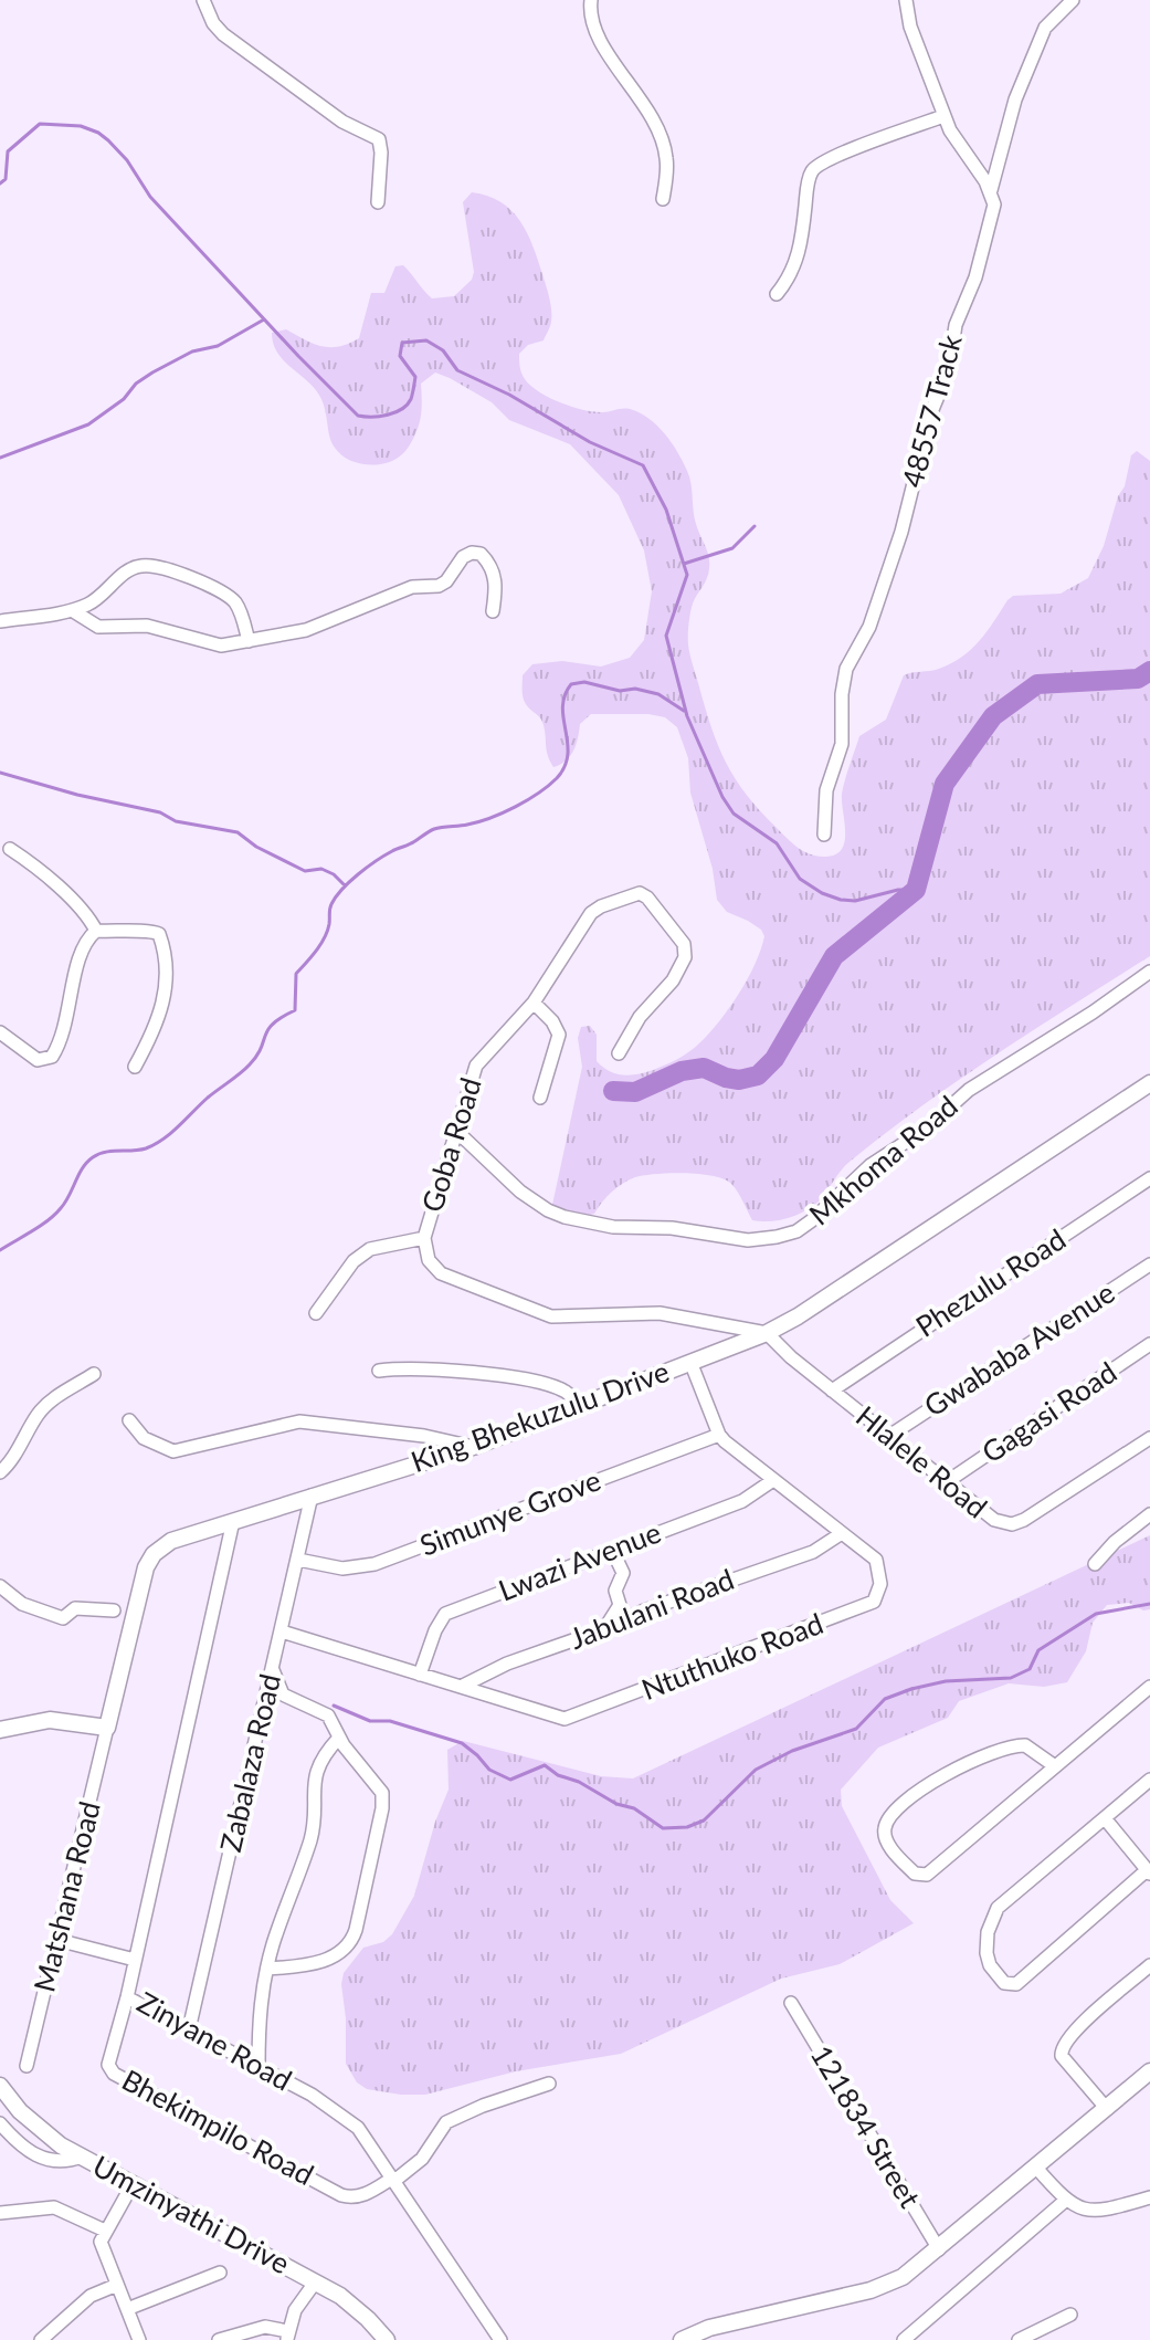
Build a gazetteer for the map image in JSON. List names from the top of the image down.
{
  "streets": {
    "street": [
      "48557 Track",
      "Goba Road",
      "Mkhoma Road",
      "Phezulu Road",
      "Gwababa Avenue",
      "Gagasi Road",
      "King Bhekuzulu Drive",
      "Hlalele Road",
      "Simunye Grove",
      "Lwazi Avenue",
      "Jabulani Road",
      "Ntuthuko Road",
      "Zabalaza Road",
      "Matshana Road",
      "Zinyane Road",
      "121834 Street",
      "Bhekimpilo Road",
      "Umzinyathi Drive"
    ]
  },
  "crossings": [
    ["Goba Road", "Mkhoma Road"],
    ["Goba Road", "King Bhekuzulu Drive"],
    ["Goba Road", "Hlalele Road"],
    ["Phezulu Road", "Hlalele Road"],
    ["Gwababa Avenue", "Hlalele Road"],
    ["Gagasi Road", "Hlalele Road"],
    ["King Bhekuzulu Drive", "Hlalele Road"],
    ["King Bhekuzulu Drive", "Ntuthuko Road"],
    ["King Bhekuzulu Drive", "Zabalaza Road"],
    ["King Bhekuzulu Drive", "Matshana Road"],
    ["King Bhekuzulu Drive", "Zinyane Road"],
    ["Simunye Grove", "Ntuthuko Road"],
    ["Simunye Grove", "Zabalaza Road"],
    ["Lwazi Avenue", "Ntuthuko Road"],
    ["Jabulani Road", "Ntuthuko Road"],
    ["Ntuthuko Road", "Zabalaza Road"],
    ["Zabalaza Road", "Zinyane Road"],
    ["Zinyane Road", "Bhekimpilo Road"]
  ]
}
